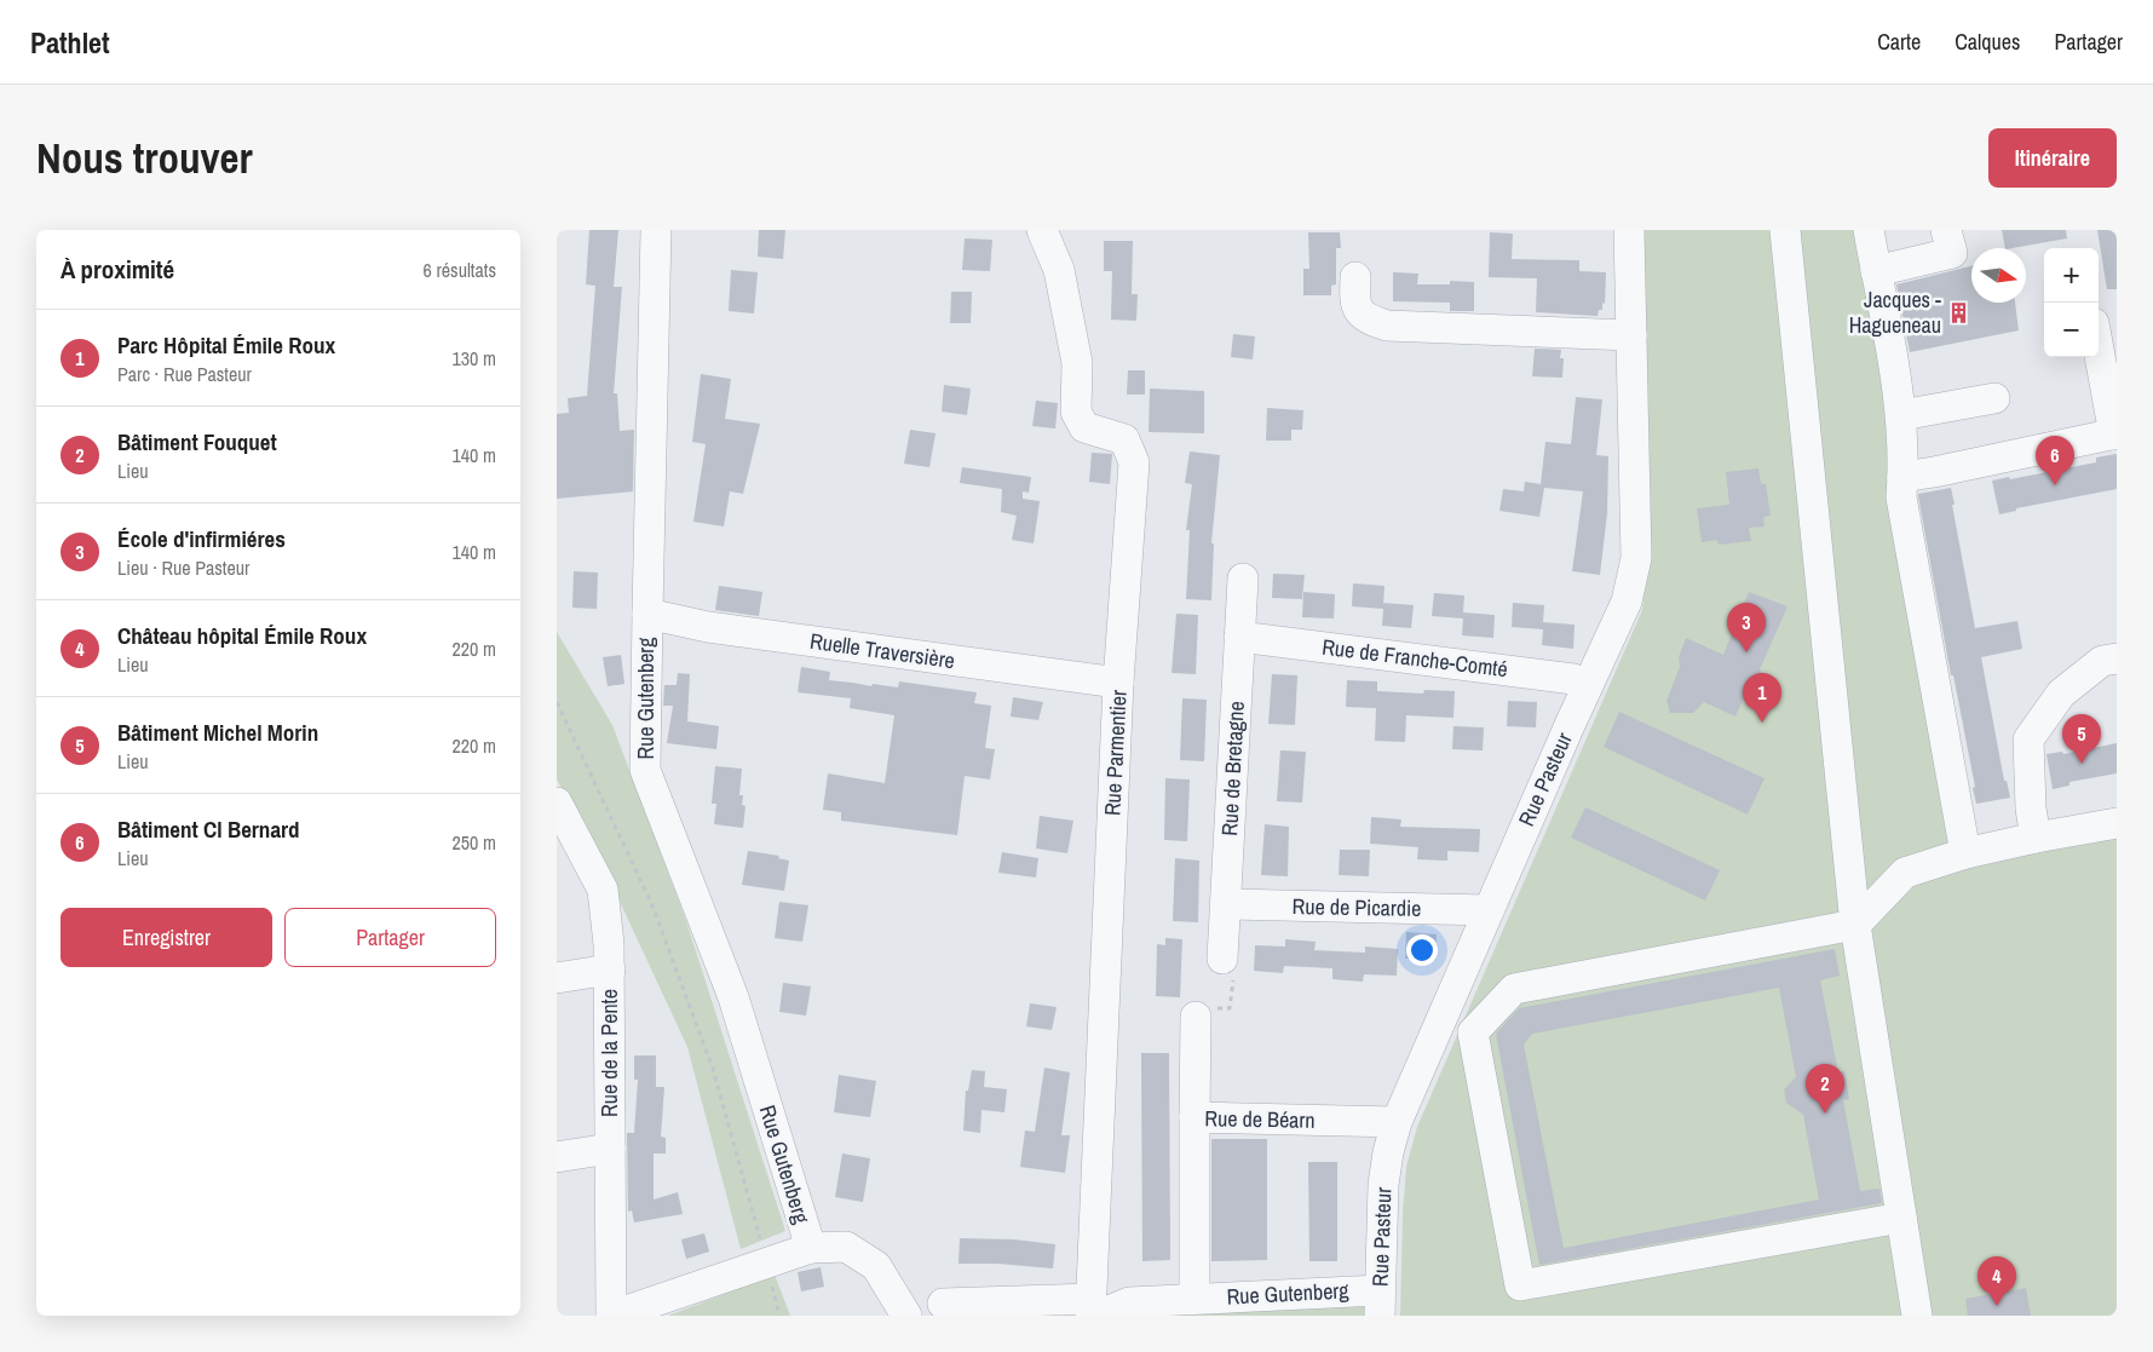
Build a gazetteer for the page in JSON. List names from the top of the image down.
{
  "streets": {
    "street": [
      "Ruelle Traversière",
      "Rue de Franche-Comté",
      "Rue Gutenberg",
      "Rue Parmentier",
      "Rue de Bretagne",
      "Rue Pasteur",
      "Rue de Picardie",
      "Rue de la Pente",
      "Rue de Béarn"
    ]
  },
  "crossings": [
    ["Ruelle Traversière", "Rue Gutenberg"],
    ["Ruelle Traversière", "Rue Parmentier"],
    ["Rue de Franche-Comté", "Rue de Bretagne"],
    ["Rue de Franche-Comté", "Rue Pasteur"],
    ["Rue Gutenberg", "Rue Parmentier"],
    ["Rue Gutenberg", "Rue Pasteur"],
    ["Rue Gutenberg", "Rue de Béarn"],
    ["Rue de Bretagne", "Rue de Picardie"],
    ["Rue Pasteur", "Rue de Picardie"],
    ["Rue Pasteur", "Rue de Béarn"]
  ],
  "places": {
    "building": ["Jacques - Hagueneau"]
  },
  "north": "right",
  "page": {
    "header": "Pathlet",
    "nav": ["Carte", "Calques", "Partager"],
    "buttons": [
      "Itinéraire",
      ["Enregistrer", "Partager"]
    ],
    "title": "Nous trouver",
    "heading": ["À proximité", "6 résultats"],
    "map_buttons": ["+", "−"],
    "list": [
      {
        "mark": "1",
        "name": "Parc Hôpital Émile Roux",
        "note": "Parc · Rue Pasteur",
        "value": "130 m"
      },
      {
        "mark": "2",
        "name": "Bâtiment Fouquet",
        "note": "Lieu",
        "value": "140 m"
      },
      {
        "mark": "3",
        "name": "École d'infirmiéres",
        "note": "Lieu · Rue Pasteur",
        "value": "140 m"
      },
      {
        "mark": "4",
        "name": "Château hôpital Émile Roux",
        "note": "Lieu",
        "value": "220 m"
      },
      {
        "mark": "5",
        "name": "Bâtiment Michel Morin",
        "note": "Lieu",
        "value": "220 m"
      },
      {
        "mark": "6",
        "name": "Bâtiment Cl Bernard",
        "note": "Lieu",
        "value": "250 m"
      }
    ],
    "pins": [
      "6",
      "3",
      "1",
      "5",
      "2",
      "4"
    ]
  }
}
